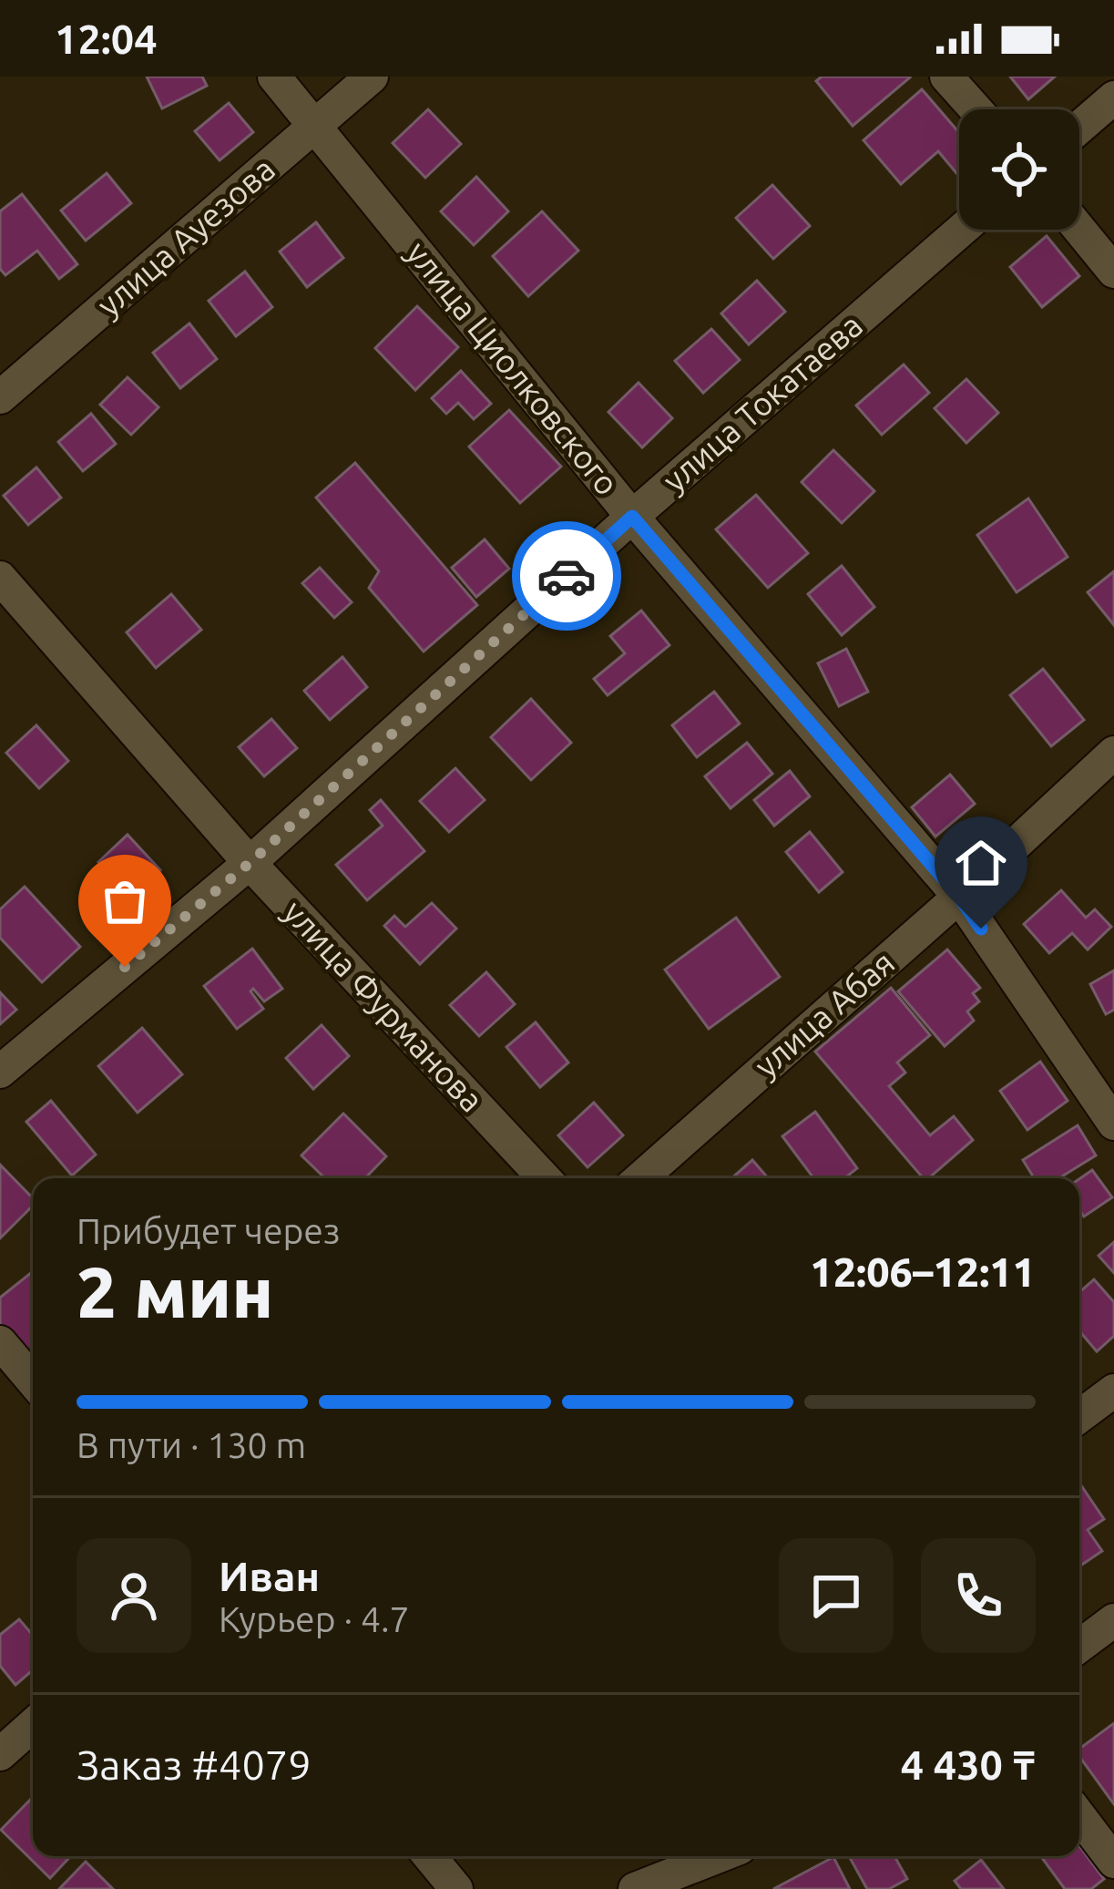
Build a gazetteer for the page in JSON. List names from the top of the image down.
{
  "streets": {
    "street": [
      "улица Ауезова",
      "улица Циолковского",
      "улица Токатаева",
      "улица Фурманова",
      "улица Абая"
    ]
  },
  "crossings": [
    ["улица Ауезова", "улица Циолковского"],
    ["улица Циолковского", "улица Токатаева"],
    ["улица Циолковского", "улица Абая"],
    ["улица Токатаева", "улица Фурманова"]
  ],
  "page": {
    "status": "12:04",
    "heading": ["2 мин", "Прибудет через", "12:06–12:11"],
    "panel": [
      "Иван",
      "Курьер · 4.7",
      "Заказ #4079",
      "4 430 ₸"
    ],
    "bar": "В пути · 130 m"
  }
}
